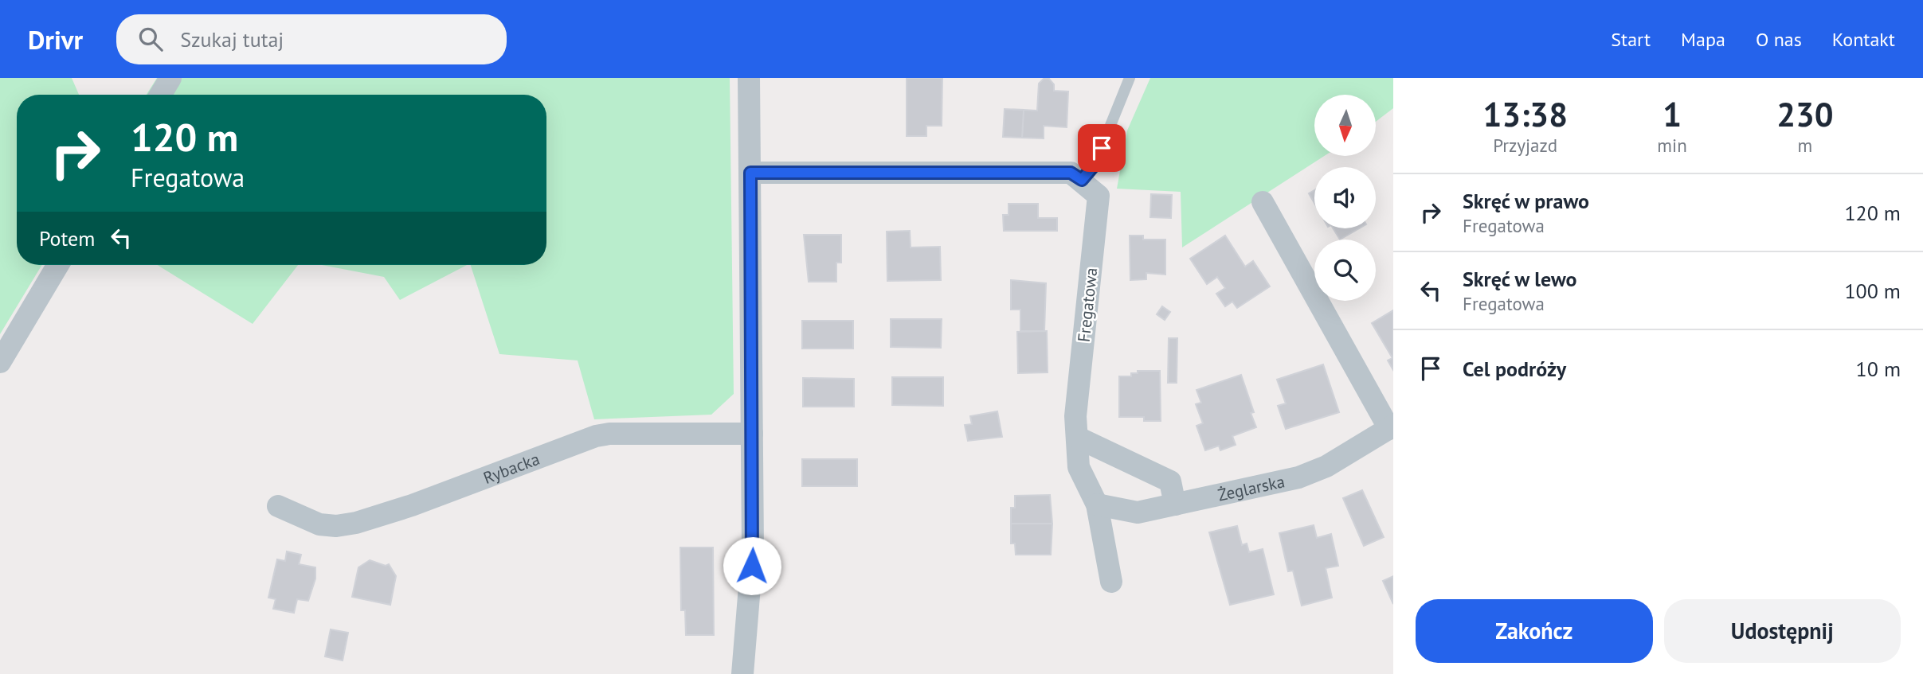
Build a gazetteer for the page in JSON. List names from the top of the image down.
{
  "streets": {
    "street": ["Fregatowa", "Rybacka", "Żeglarska"]
  },
  "crossings": [
    ["Fregatowa", "Żeglarska"]
  ],
  "north": "bottom",
  "page": {
    "header": "Drivr",
    "search": "Szukaj tutaj",
    "nav": [
      "Start",
      "Mapa",
      "O nas",
      "Kontakt"
    ],
    "eta": [
      "13:38",
      "Przyjazd",
      "1",
      "min",
      "230",
      "m"
    ],
    "turn": ["120 m", "Fregatowa"],
    "list": [
      {
        "name": "Skręć w prawo",
        "note": "Fregatowa",
        "value": "120 m"
      },
      {
        "name": "Skręć w lewo",
        "note": "Fregatowa",
        "value": "100 m"
      },
      {
        "name": "Cel podróży",
        "value": "10 m"
      }
    ],
    "then": "Potem",
    "buttons": ["Zakończ", "Udostępnij"]
  }
}
